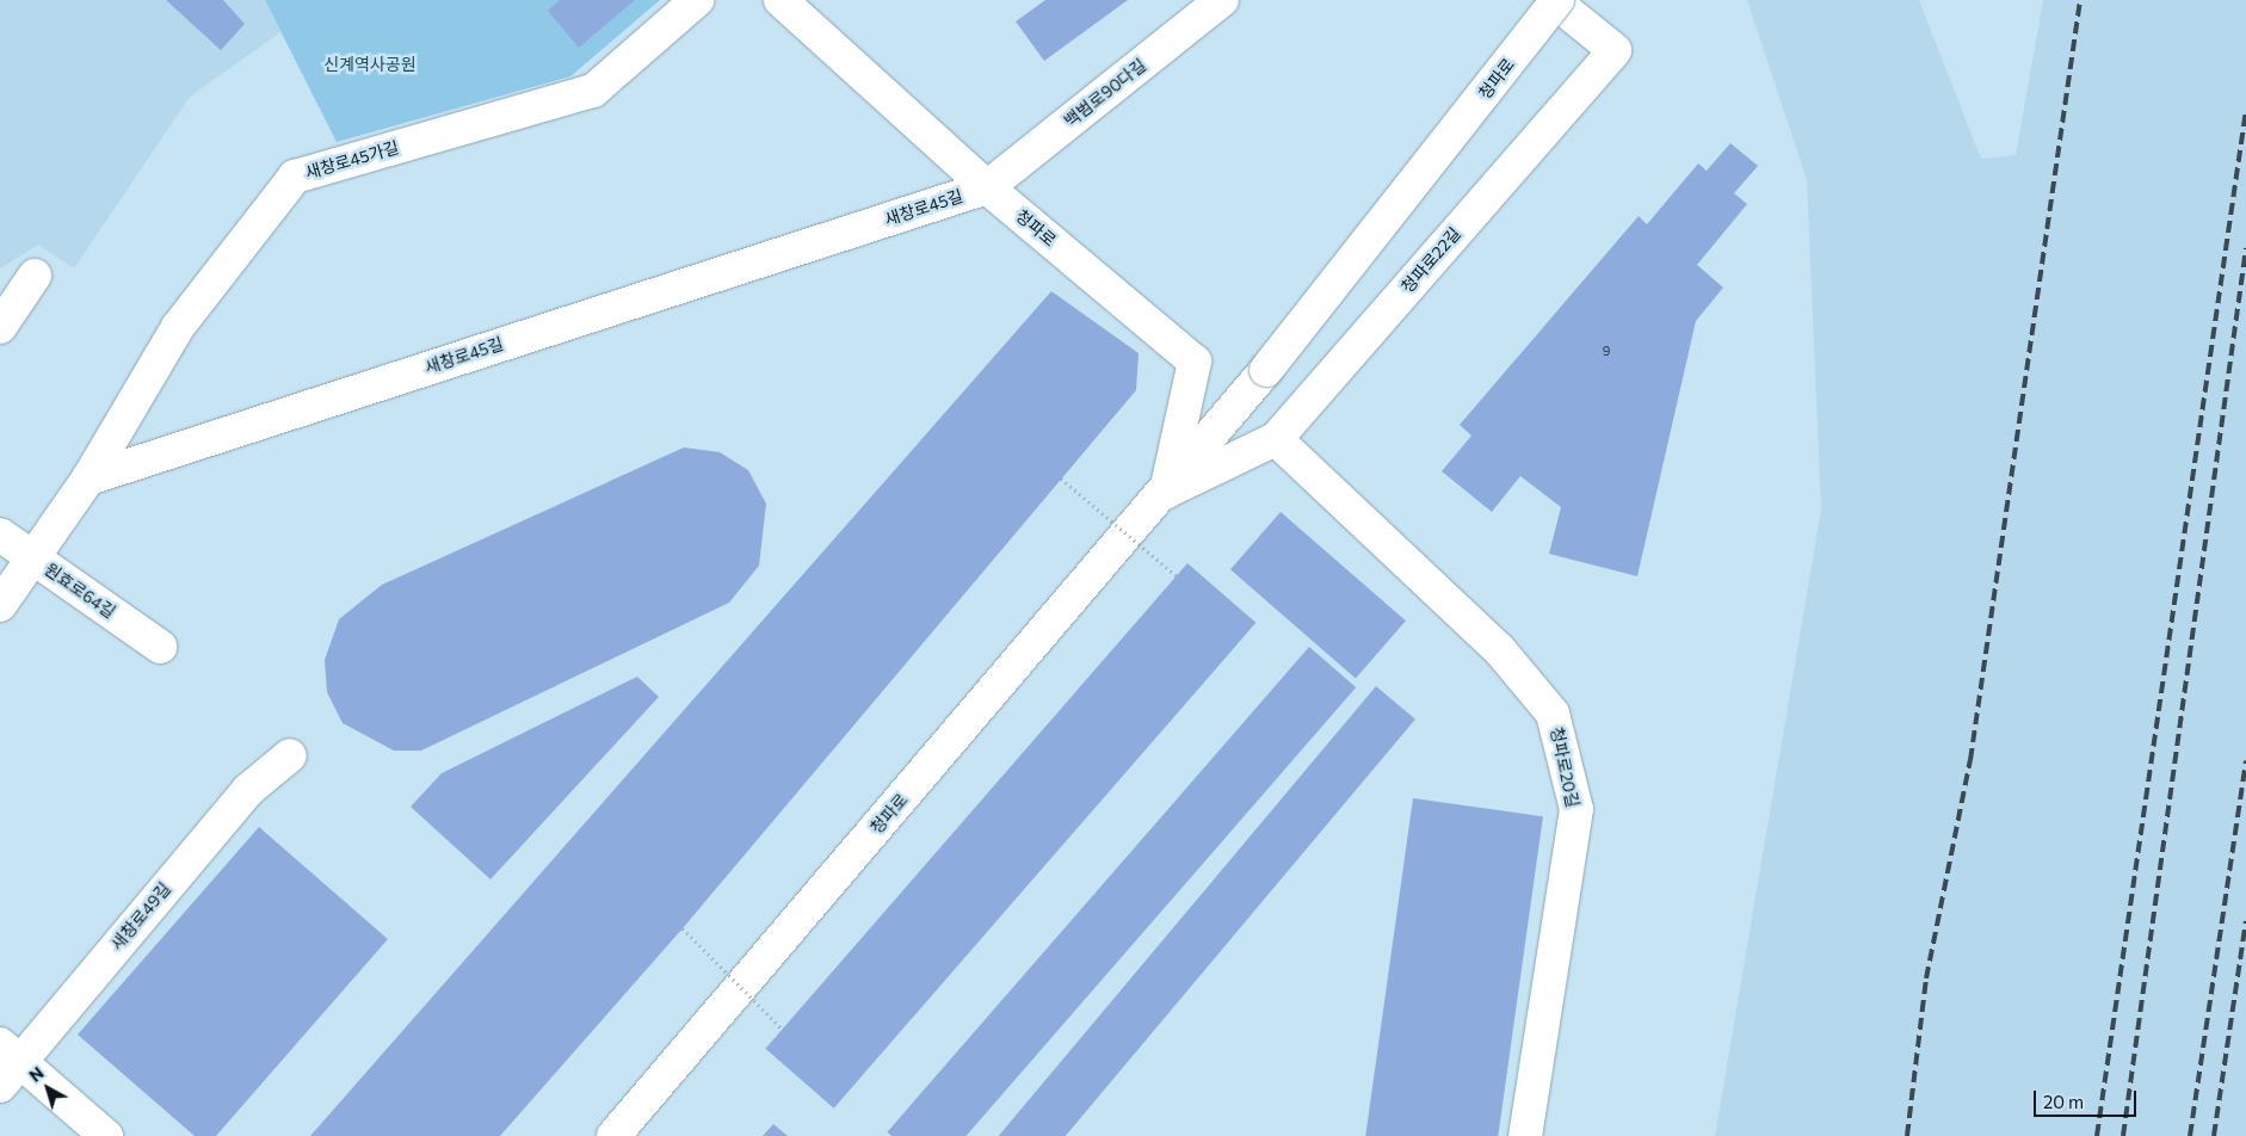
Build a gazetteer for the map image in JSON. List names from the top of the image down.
{
  "streets": {
    "street": [
      "청파로",
      "백범로90다길",
      "새창로45가길",
      "새창로45길",
      "청파로22길",
      "원효로64길",
      "청파로20길",
      "새창로49길"
    ]
  },
  "crossings": [
    ["청파로", "백범로90다길"],
    ["청파로", "새창로45길"],
    ["청파로", "청파로22길"],
    ["백범로90다길", "새창로45길"],
    ["새창로45가길", "새창로45길"],
    ["청파로22길", "청파로20길"]
  ],
  "parks": ["신계역사공원"],
  "house_numbers": ["9"],
  "scale_bar": "20 m",
  "north": "top left"
}
